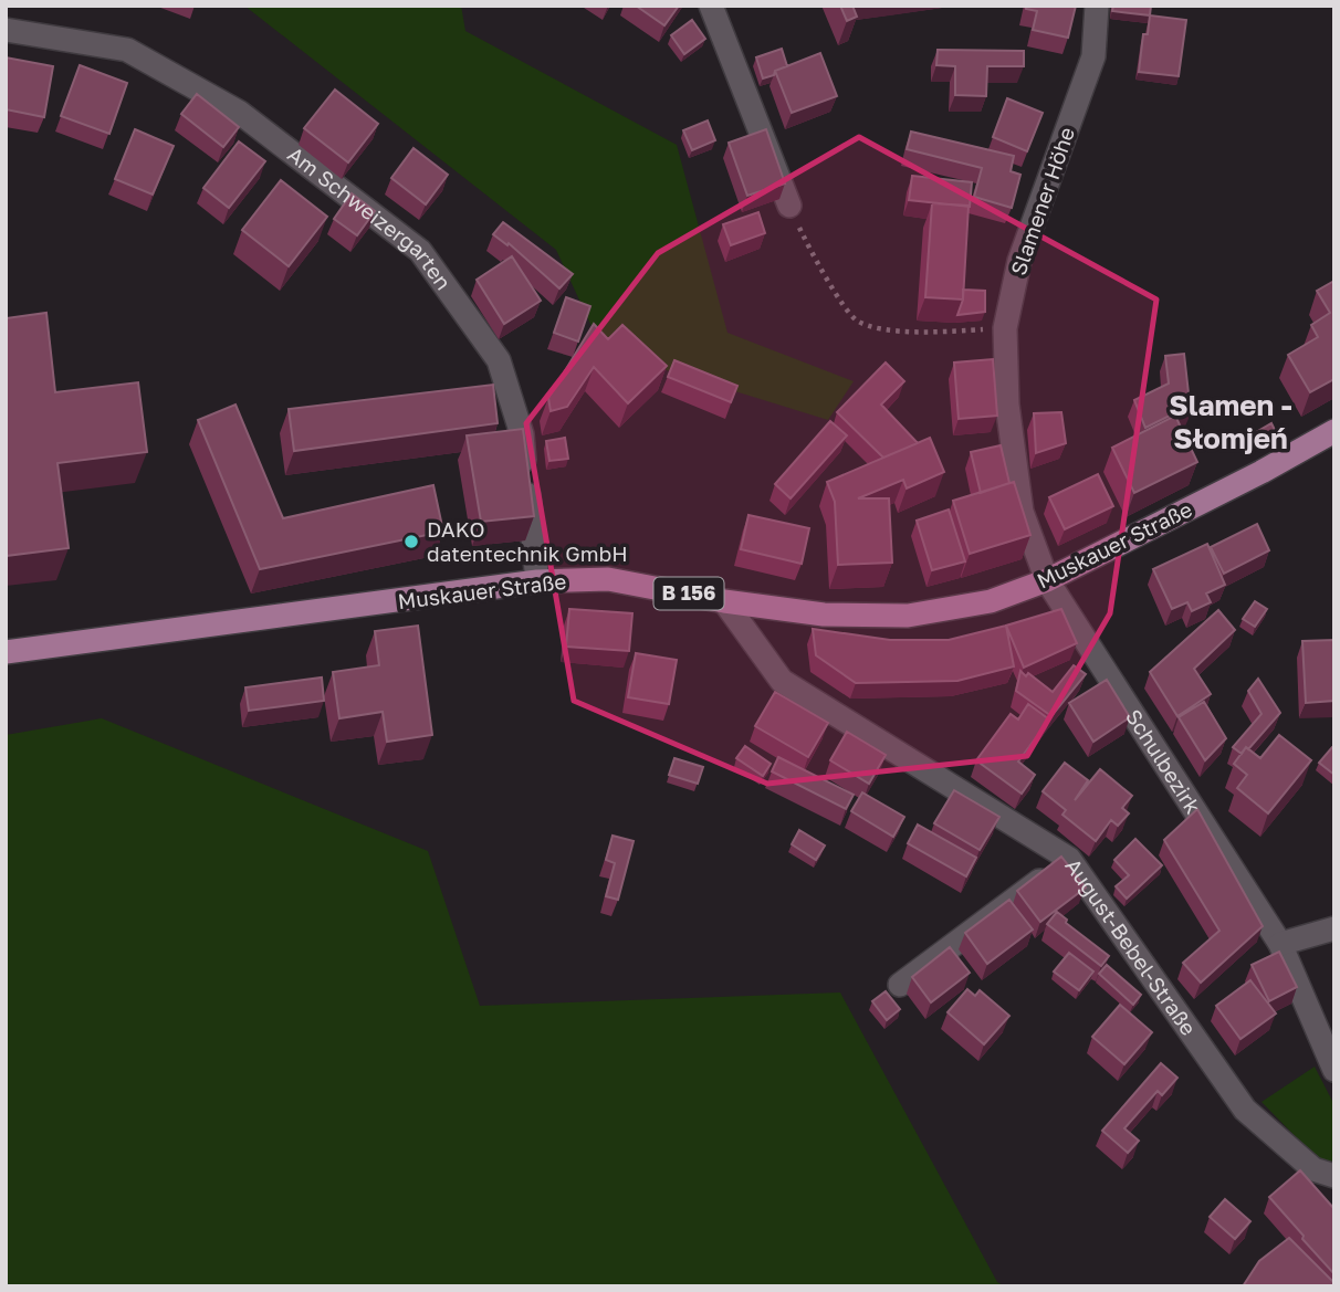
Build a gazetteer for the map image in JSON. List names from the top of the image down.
{
  "streets": {
    "main road": ["Muskauer Straße", "B 156"],
    "street": [
      "Slamener Höhe",
      "Am Schweizergarten",
      "Schulbezirk",
      "August-Bebel-Straße"
    ]
  },
  "crossings": [
    ["Slamener Höhe", "Muskauer Straße"],
    ["Slamener Höhe", "Schulbezirk"],
    ["Am Schweizergarten", "Muskauer Straße"],
    ["Muskauer Straße", "Schulbezirk"],
    ["Muskauer Straße", "August-Bebel-Straße"]
  ],
  "districts": ["Slamen - Słomjeń"],
  "places": ["DAKO datentechnik GmbH"]
}
